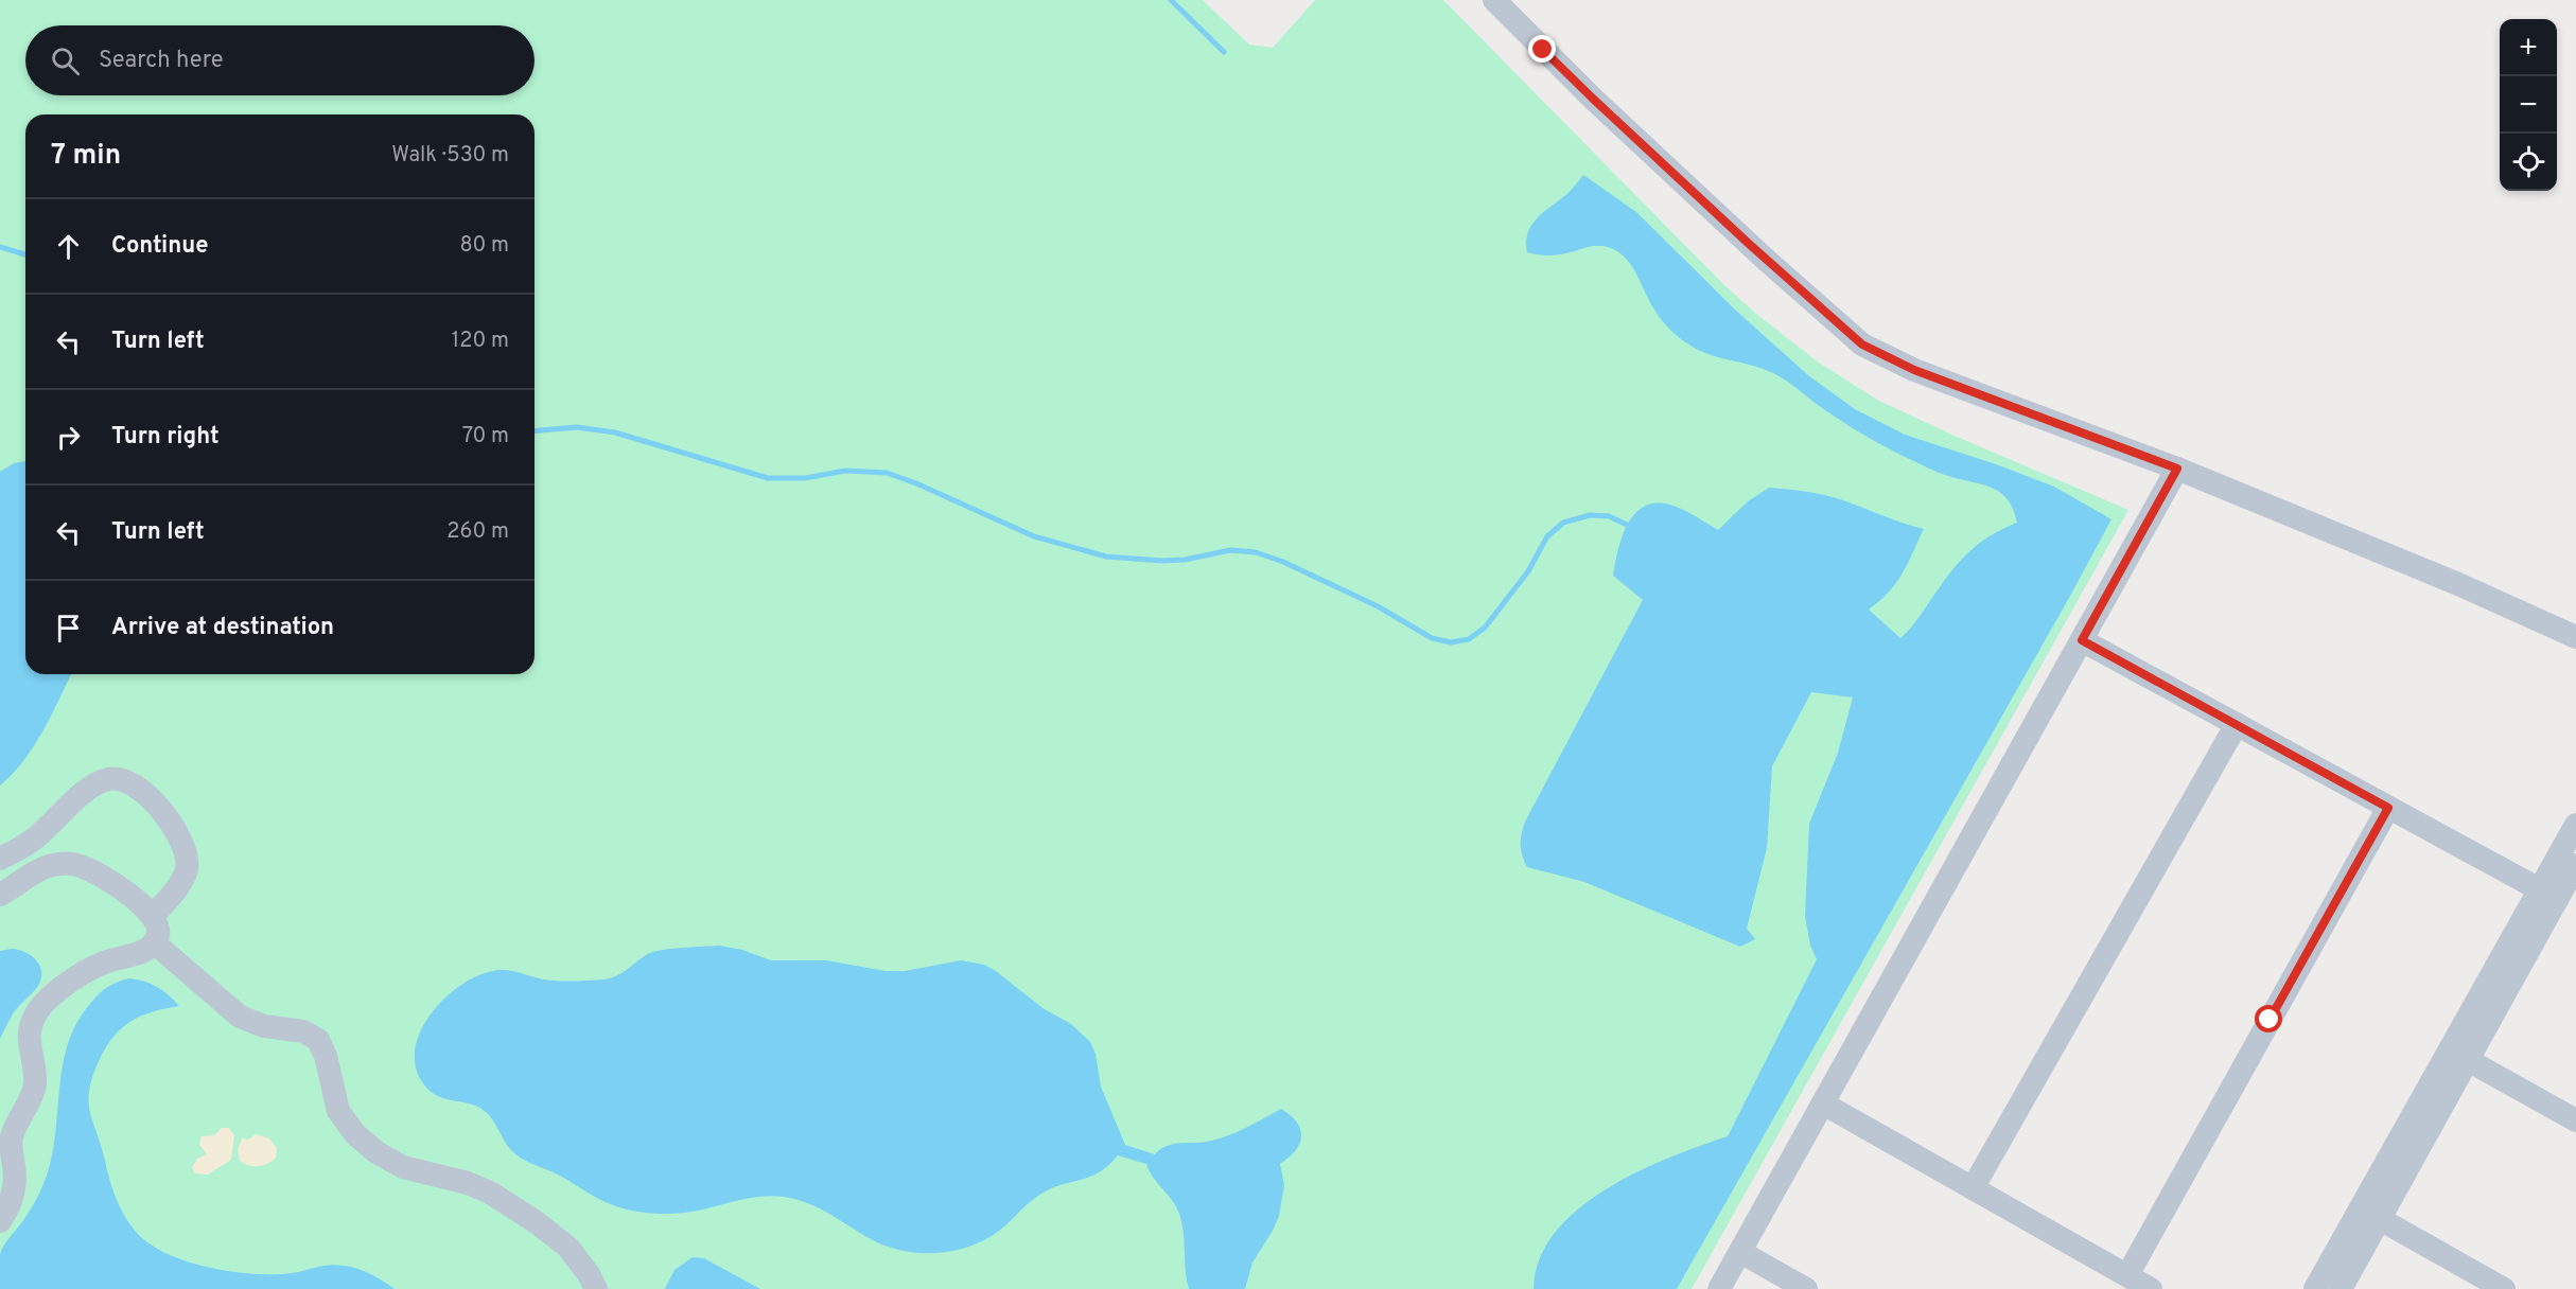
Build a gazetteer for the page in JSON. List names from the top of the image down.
{
  "page": {
    "map_buttons": ["+", "−"],
    "search": "Search here",
    "heading": ["7 min", "Walk · 530 m"],
    "list": [
      ["Continue", "80 m"],
      ["Turn left", "120 m"],
      ["Turn right", "70 m"],
      ["Turn left", "260 m"],
      "Arrive at destination"
    ]
  }
}
